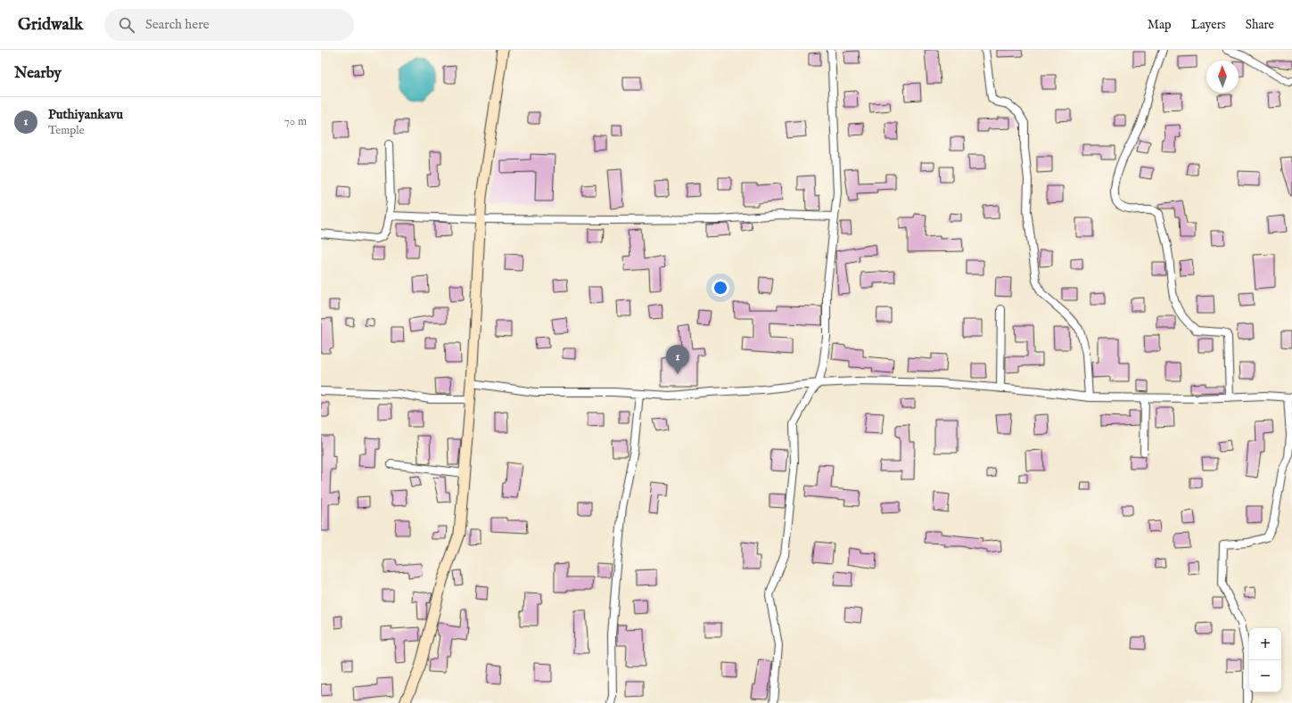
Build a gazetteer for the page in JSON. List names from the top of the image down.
{
  "north": "top",
  "page": {
    "header": "Gridwalk",
    "search": "Search here",
    "nav": ["Map", "Layers", "Share"],
    "heading": "Nearby",
    "list": [
      {
        "mark": "1",
        "name": "Puthiyankavu",
        "note": "Temple",
        "value": "70 m"
      }
    ],
    "pins": "1",
    "map_buttons": ["+", "−"]
  }
}
